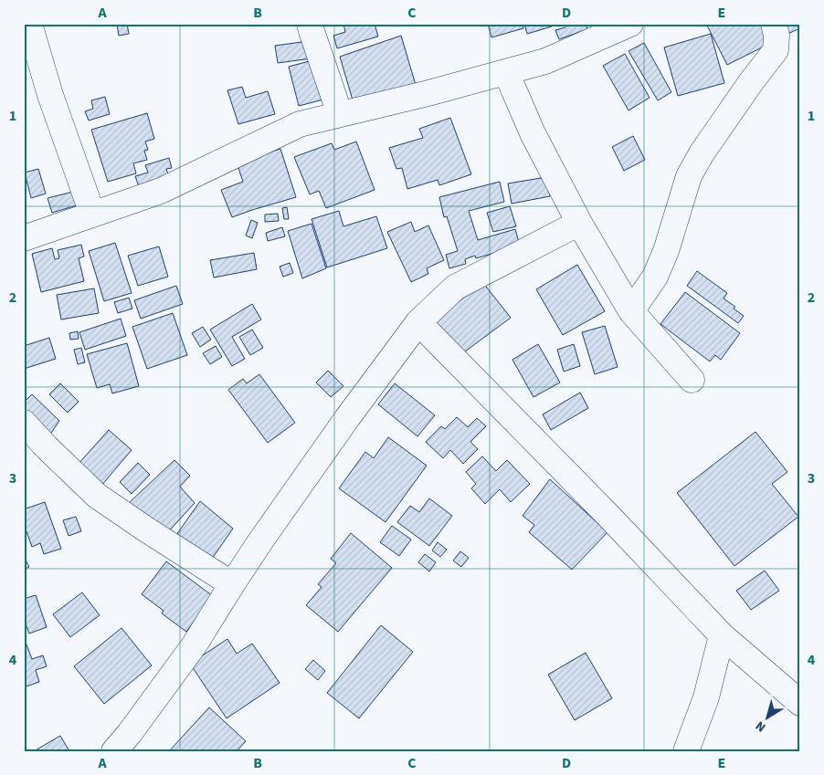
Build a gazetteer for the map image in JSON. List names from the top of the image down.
{
  "north": "bottom left",
  "grid": {
    "columns": [
      "A",
      "B",
      "C",
      "D",
      "E"
    ],
    "rows": [
      "1",
      "2",
      "3",
      "4"
    ]
  }
}
